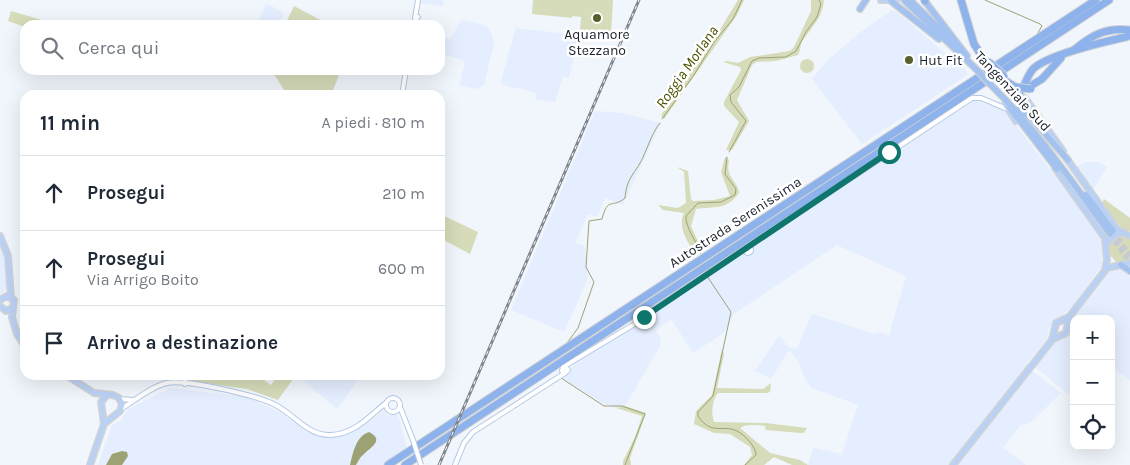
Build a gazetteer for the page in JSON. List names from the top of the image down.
{
  "streets": {
    "highway": ["Tangenziale Sud", "Autostrada Serenissima"]
  },
  "water": ["Roggia Morlana"],
  "places": ["Aquamore Stezzano", "Hut Fit"],
  "page": {
    "search": "Cerca qui",
    "heading": ["11 min", "A piedi · 810 m"],
    "list": [
      ["Prosegui", "210 m"],
      ["Prosegui", "Via Arrigo Boito", "600 m"],
      "Arrivo a destinazione"
    ],
    "map_buttons": ["+", "−"]
  }
}
